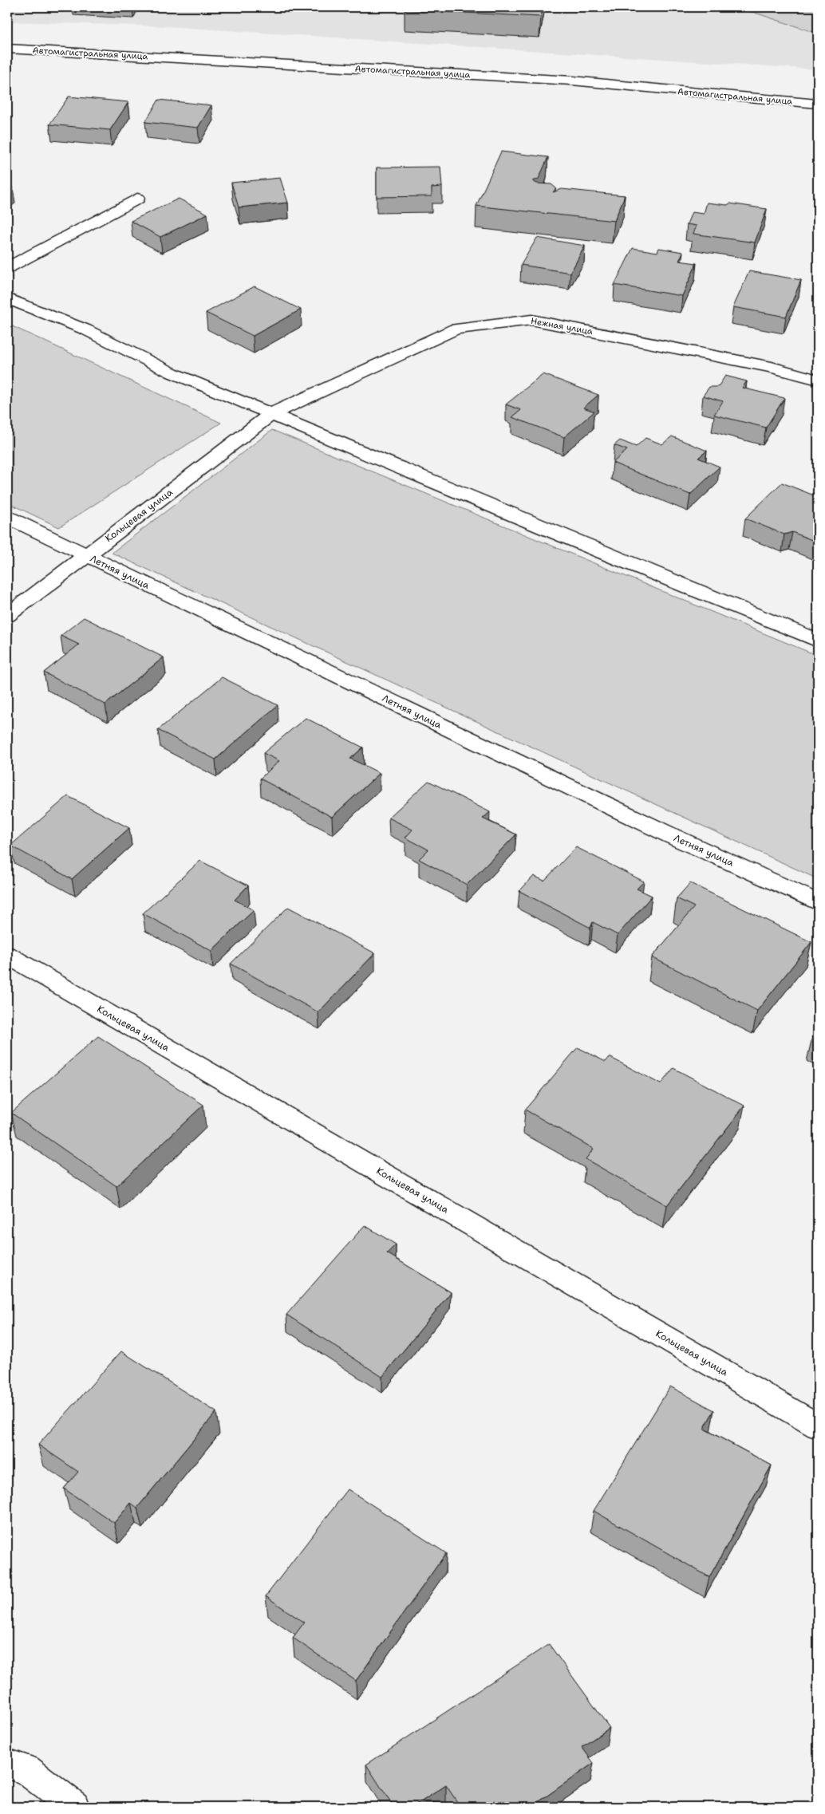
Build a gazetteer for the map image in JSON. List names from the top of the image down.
{
  "streets": {
    "street": [
      "Автомагистральная улица",
      "Нежная улица",
      "Кольцевая улица",
      "Летняя улица"
    ]
  },
  "crossings": [
    ["Нежная улица", "Кольцевая улица"],
    ["Кольцевая улица", "Летняя улица"]
  ]
}
